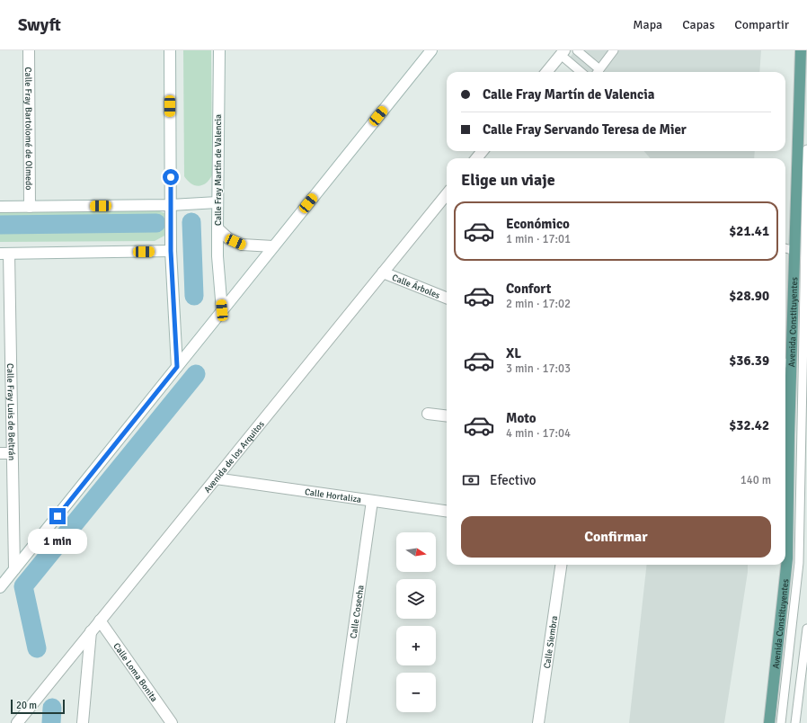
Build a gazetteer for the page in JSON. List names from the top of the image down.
{
  "streets": {
    "main road": ["Avenida Constituyentes"],
    "street": [
      "Calle Fray Bartolomé de Olmedo",
      "Calle Fray Martín de Valencia",
      "Calle Árboles",
      "Calle Fray Luis de Beltrán",
      "Avenida de los Arquitos",
      "Calle Hortaliza",
      "Calle Cosecha",
      "Calle Siembra",
      "Calle Loma Bonita"
    ]
  },
  "crossings": [
    ["Calle Árboles", "Avenida de los Arquitos"],
    ["Avenida de los Arquitos", "Calle Hortaliza"],
    ["Avenida de los Arquitos", "Calle Loma Bonita"],
    ["Calle Hortaliza", "Calle Cosecha"]
  ],
  "scale_bar": "20 m",
  "north": "right",
  "page": {
    "header": "Swyft",
    "nav": ["Mapa", "Capas", "Compartir"],
    "banner": ["Calle Fray Martín de Valencia", "Calle Fray Servando Teresa de Mier"],
    "heading": "Elige un viaje",
    "list": [
      {
        "name": "Económico",
        "note": "1 min · 17:01",
        "value": "$21.41"
      },
      {
        "name": "Confort",
        "note": "2 min · 17:02",
        "value": "$28.90"
      },
      {
        "name": "XL",
        "note": "3 min · 17:03",
        "value": "$36.39"
      },
      {
        "name": "Moto",
        "note": "4 min · 17:04",
        "value": "$32.42"
      }
    ],
    "pay": ["Efectivo", "140 m"],
    "buttons": "Confirmar",
    "bubble": "1 min",
    "map_buttons": ["+", "−"],
    "scale": "20 m"
  }
}
